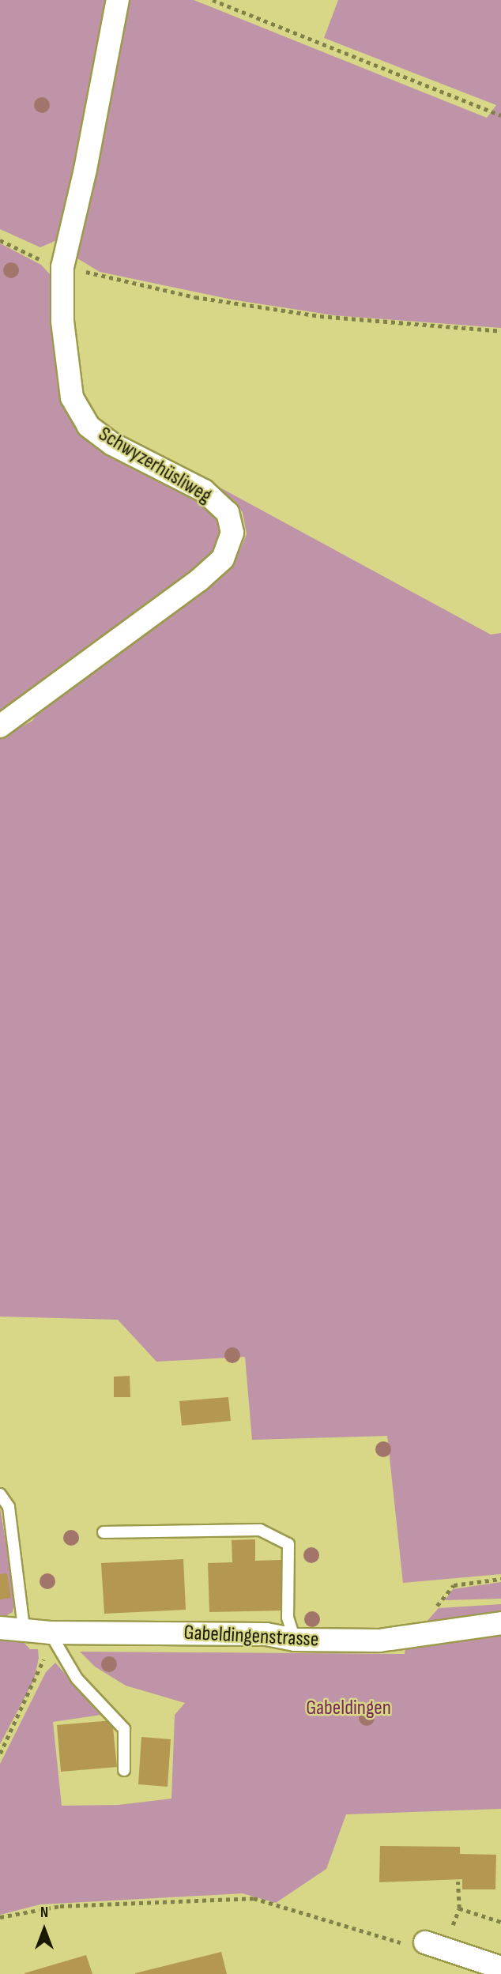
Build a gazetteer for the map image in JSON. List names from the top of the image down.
{
  "streets": {
    "street": ["Schwyzerhüsliweg", "Gabeldingenstrasse"]
  },
  "parks": ["Gabeldingen"],
  "north": "top"
}
